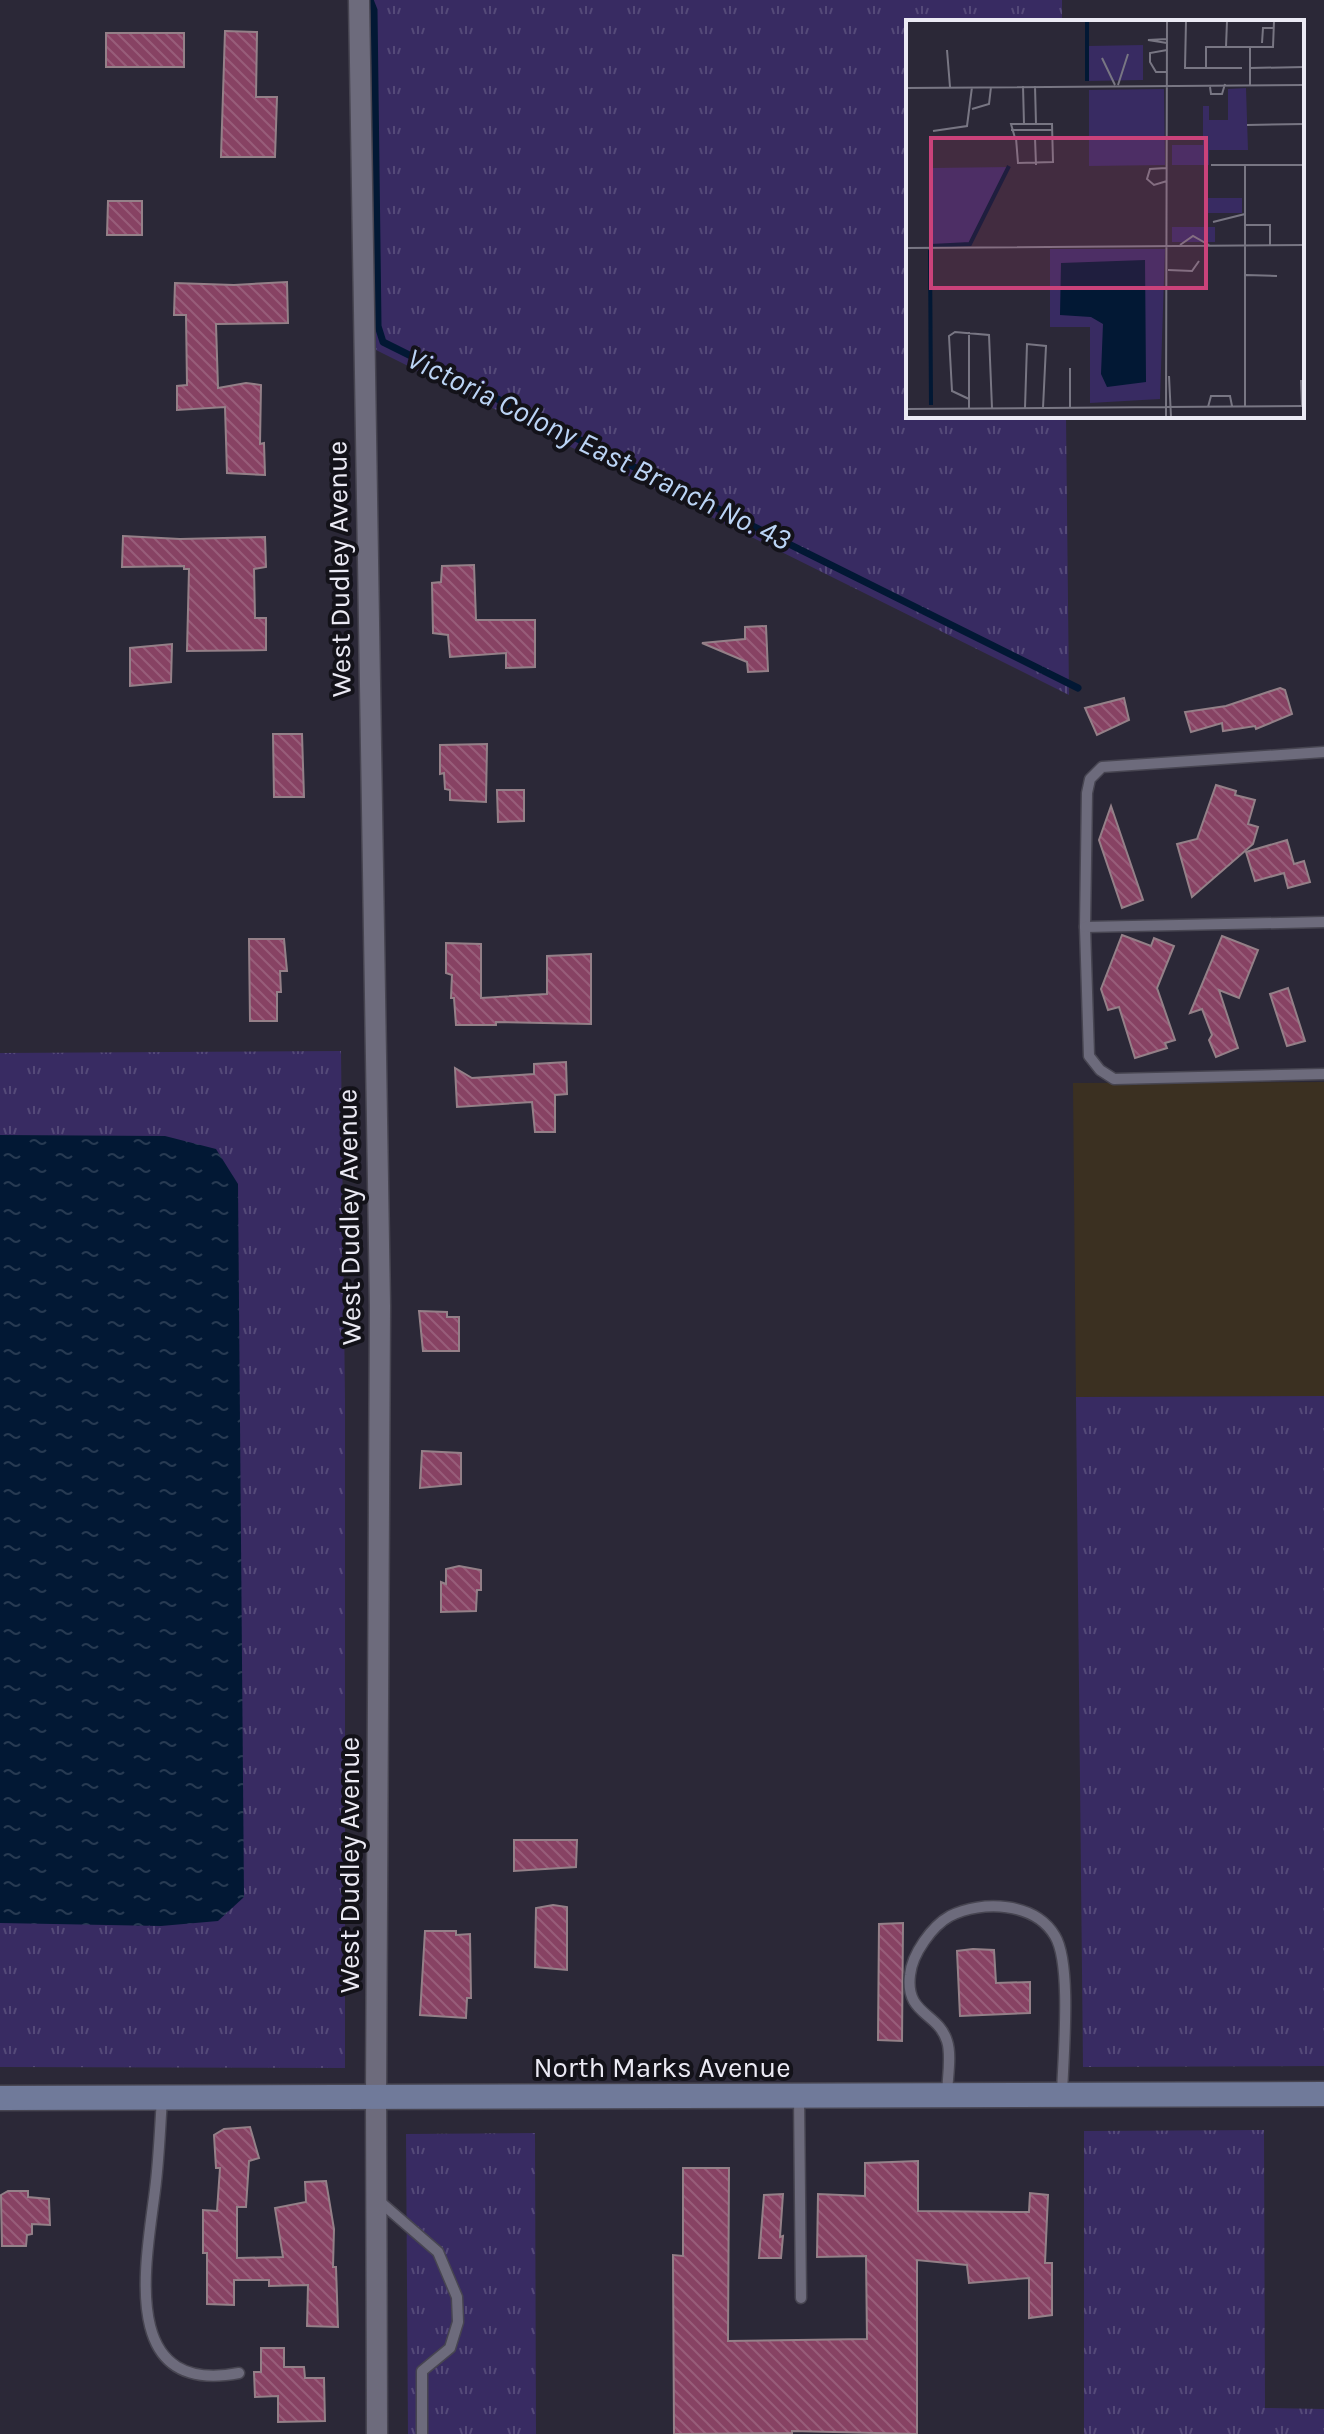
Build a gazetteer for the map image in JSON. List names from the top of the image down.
{
  "streets": {
    "main road": ["North Marks Avenue"],
    "street": ["West Dudley Avenue"]
  },
  "crossings": [
    ["West Dudley Avenue", "North Marks Avenue"]
  ],
  "water": ["Victoria Colony East Branch No. 43"]
}
